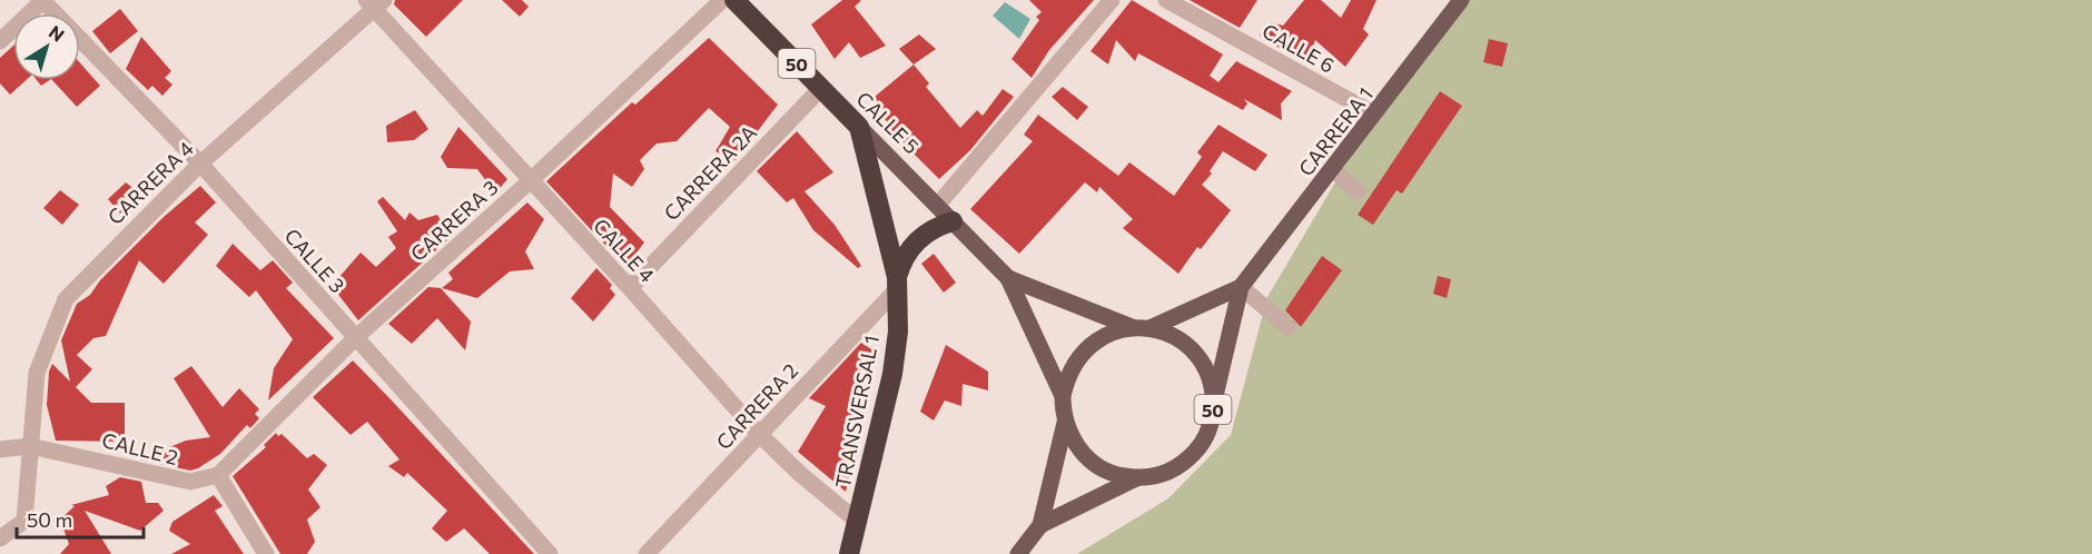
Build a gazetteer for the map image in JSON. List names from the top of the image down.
{
  "streets": {
    "highway": ["50", "CALLE 5", "TRANSVERSAL 1"],
    "main road": ["CARRERA 1"],
    "street": [
      "CALLE 6",
      "CARRERA 2A",
      "CARRERA 4",
      "CARRERA 3",
      "CALLE 4",
      "CALLE 3",
      "CARRERA 2",
      "CALLE 2"
    ]
  },
  "crossings": [
    ["CALLE 6", "CARRERA 1"],
    ["50", "CALLE 5"],
    ["50", "CARRERA 1"],
    ["CALLE 5", "CARRERA 1"],
    ["CALLE 5", "CARRERA 2A"],
    ["CALLE 5", "TRANSVERSAL 1"],
    ["CARRERA 2A", "CALLE 4"],
    ["CARRERA 4", "CALLE 4"],
    ["CARRERA 4", "CALLE 3"],
    ["CARRERA 4", "CALLE 2"],
    ["CARRERA 3", "CALLE 4"],
    ["CARRERA 3", "CALLE 3"],
    ["CARRERA 3", "CALLE 2"],
    ["CALLE 4", "CARRERA 2"],
    ["CALLE 4", "TRANSVERSAL 1"],
    ["CARRERA 2", "TRANSVERSAL 1"]
  ],
  "scale_bar": "50 m",
  "north": "top right"
}
